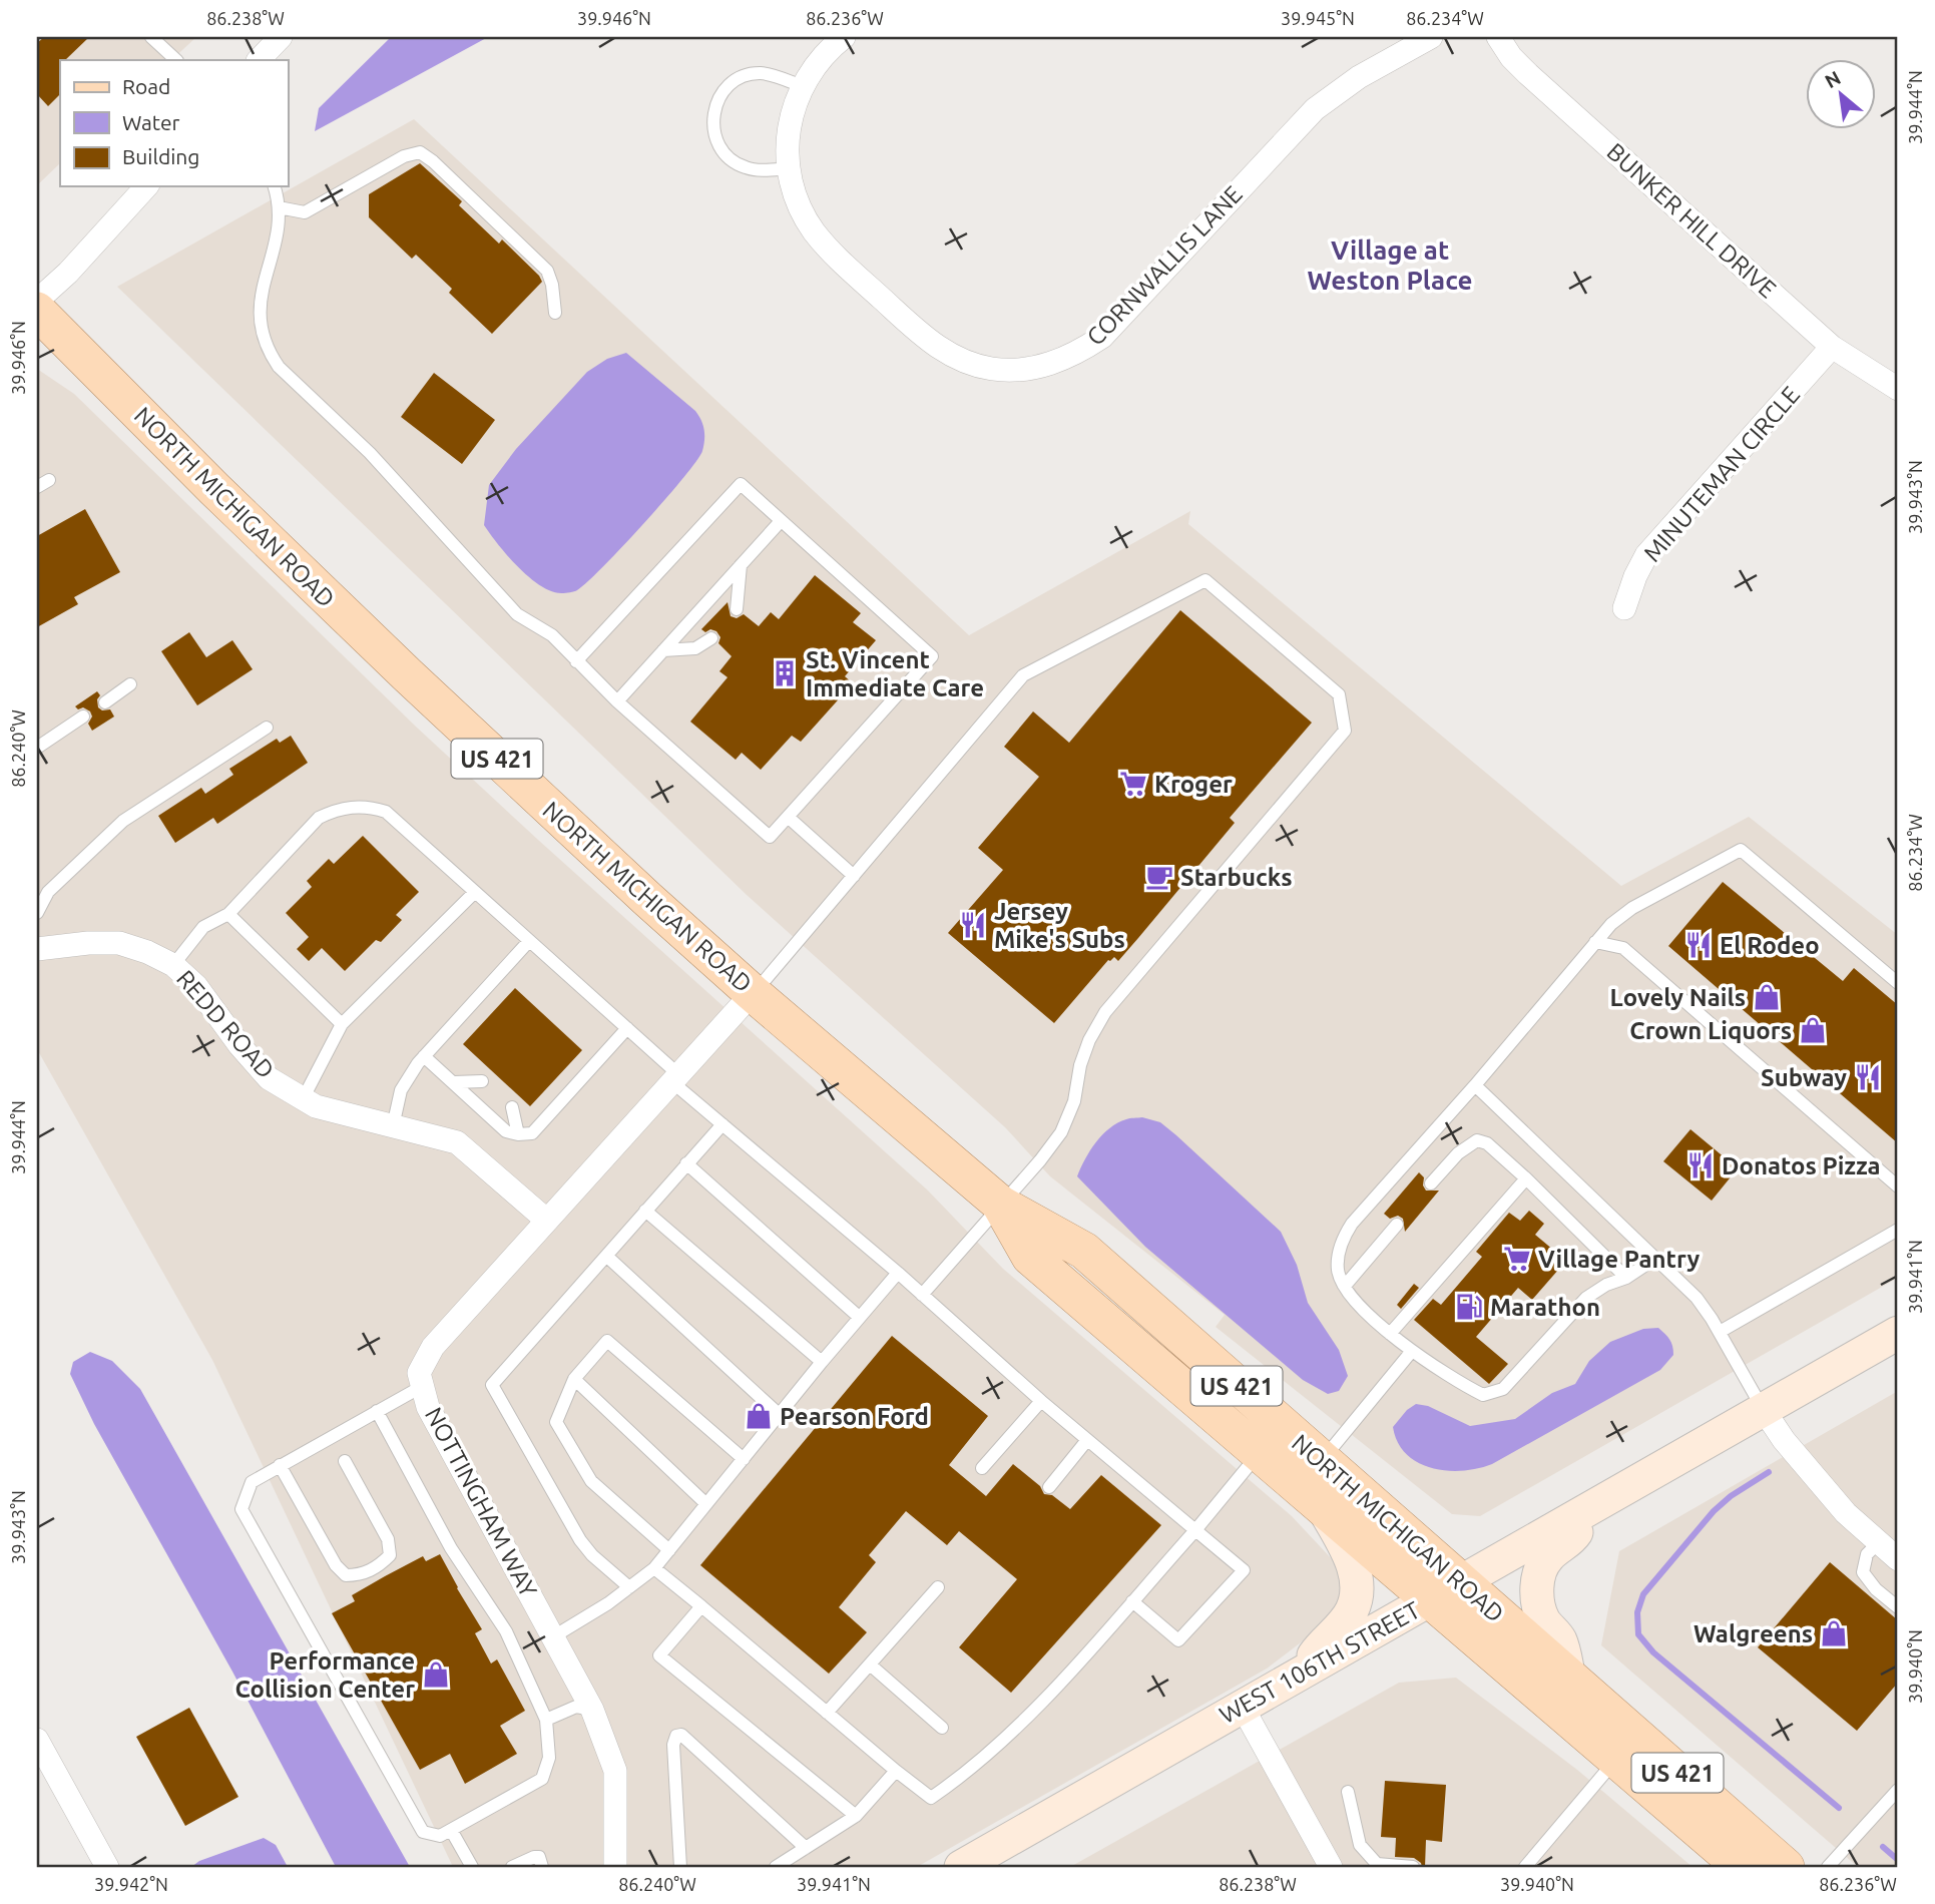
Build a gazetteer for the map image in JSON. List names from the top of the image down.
{
  "streets": {
    "main road": ["NORTH MICHIGAN ROAD", "US 421"],
    "street": [
      "BUNKER HILL DRIVE",
      "CORNWALLIS LANE",
      "MINUTEMAN CIRCLE",
      "REDD ROAD",
      "NOTTINGHAM WAY",
      "WEST 106TH STREET"
    ]
  },
  "crossings": [
    ["BUNKER HILL DRIVE", "MINUTEMAN CIRCLE"],
    ["NORTH MICHIGAN ROAD", "NOTTINGHAM WAY"],
    ["NORTH MICHIGAN ROAD", "WEST 106TH STREET"],
    ["REDD ROAD", "NOTTINGHAM WAY"]
  ],
  "districts": ["Village at Weston Place"],
  "places": {
    "building": ["St. Vincent Immediate Care"],
    "supermarket": ["Kroger", "Village Pantry"],
    "cafe": ["Starbucks"],
    "restaurant": [
      "Jersey Mike's Subs",
      "El Rodeo",
      "Subway",
      "Donatos Pizza"
    ],
    "shop": [
      "Lovely Nails",
      "Crown Liquors",
      "Pearson Ford",
      "Walgreens",
      "Performance Collision Center"
    ],
    "fuel station": ["Marathon"]
  },
  "legend": ["Road", "Water", "Building"],
  "north": "top left",
  "coordinates": [
    "86.238°W",
    "39.946°N",
    "86.236°W",
    "39.945°N",
    "86.234°W",
    "39.944°N",
    "39.943°N",
    "86.240°W",
    "39.941°N",
    "39.940°N",
    "39.942°N"
  ]
}
